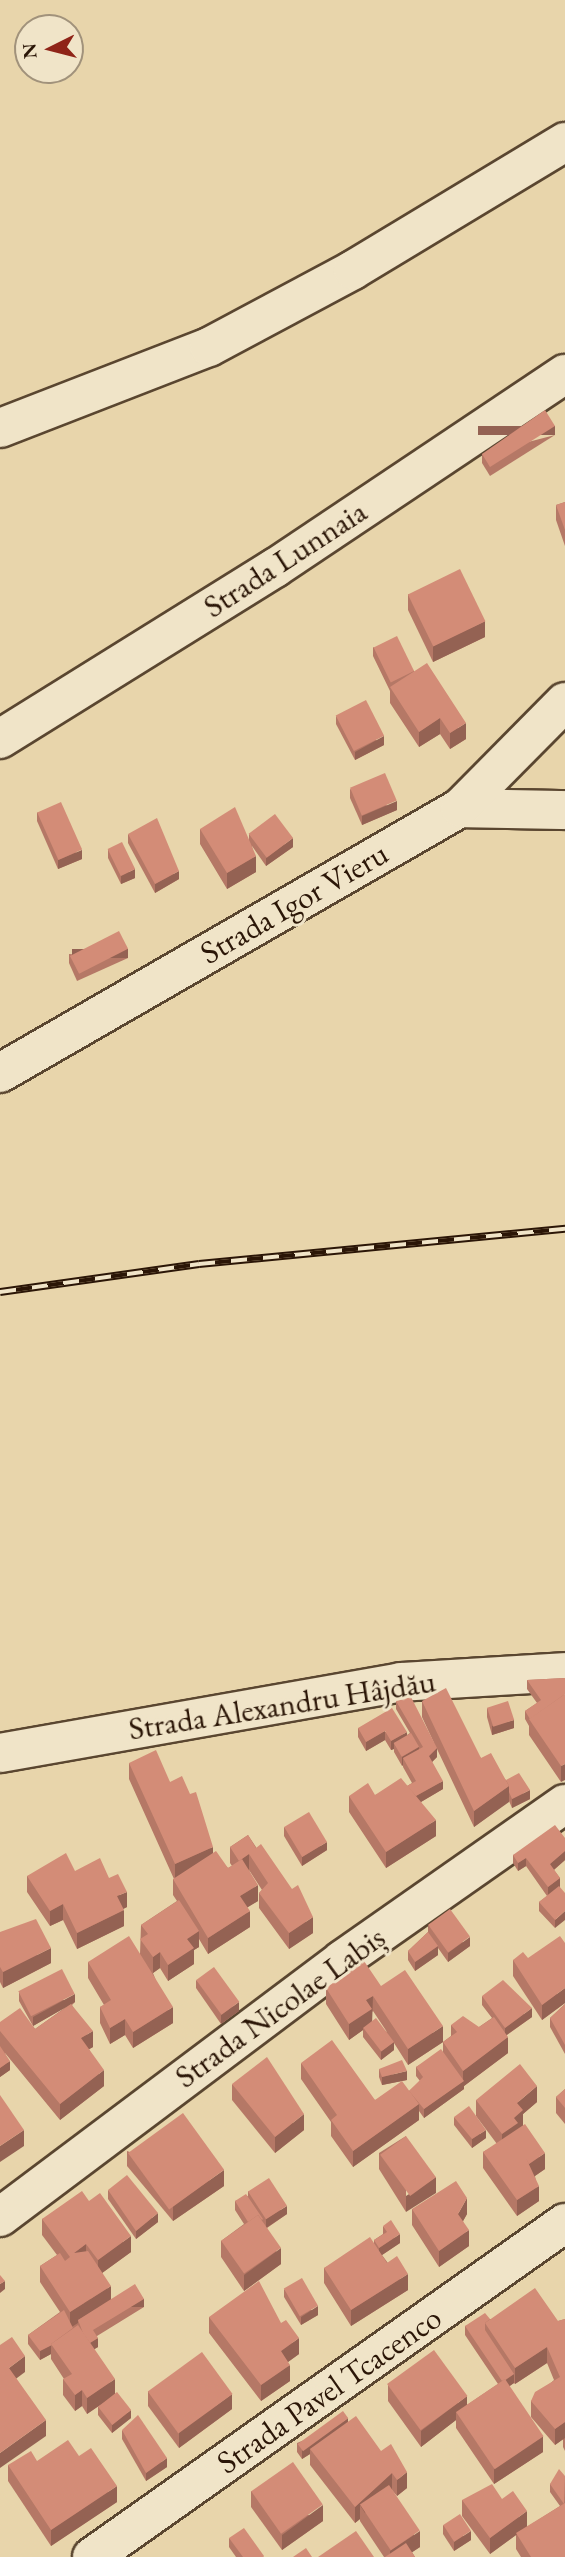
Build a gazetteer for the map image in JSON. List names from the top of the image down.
{
  "streets": {
    "street": [
      "Strada Lunnaia",
      "Strada Igor Vieru",
      "Strada Alexandru Hâjdău",
      "Strada Nicolae Labiș",
      "Strada Pavel Tcacenco"
    ]
  },
  "north": "left"
}
